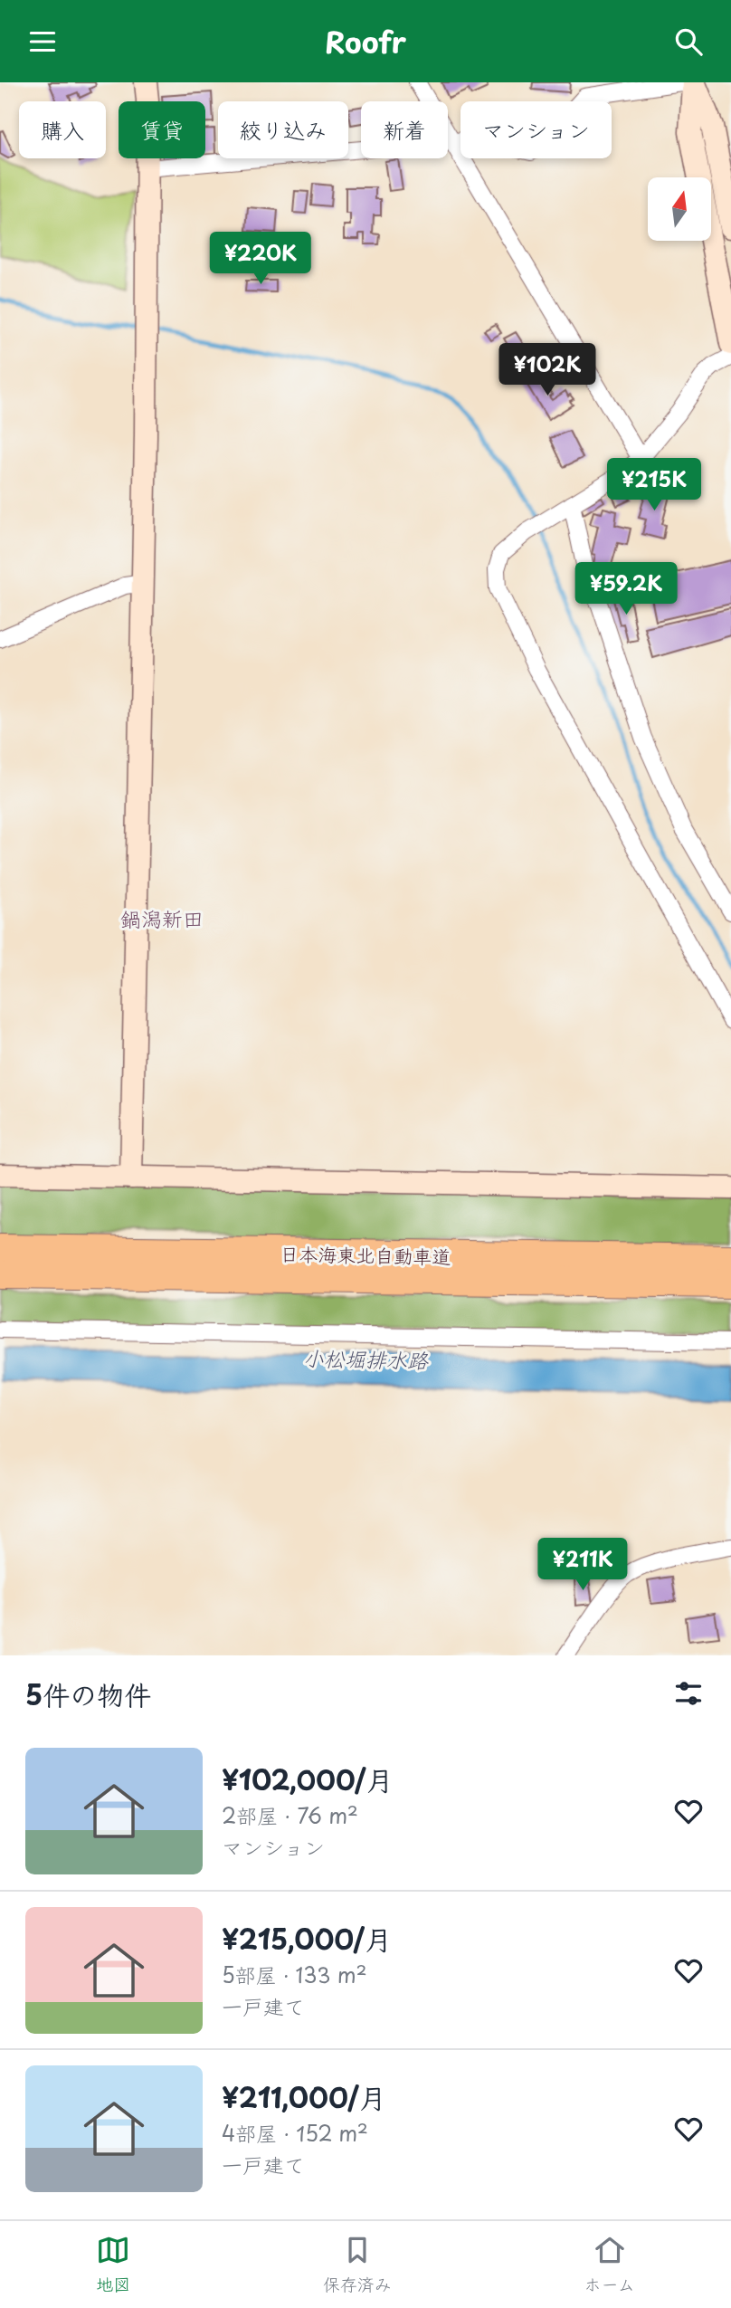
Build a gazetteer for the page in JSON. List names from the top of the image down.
{
  "streets": {
    "highway": ["日本海東北自動車道"]
  },
  "districts": ["鍋潟新田"],
  "water": ["小松堀排水路"],
  "north": "top",
  "page": {
    "header": "Roofr",
    "chip": [
      "購入",
      "賃貸",
      "絞り込み",
      "新着",
      "マンション"
    ],
    "price": [
      "¥220K",
      "¥102K",
      "¥215K",
      "¥59.2K",
      "¥211K"
    ],
    "heading": "5件の物件",
    "list": [
      {
        "name": "¥102,000/月",
        "note": "2部屋 · 76 m² · マンション"
      },
      {
        "name": "¥215,000/月",
        "note": "5部屋 · 133 m² · 一戸建て"
      },
      {
        "name": "¥211,000/月",
        "note": "4部屋 · 152 m² · 一戸建て"
      }
    ],
    "tabs": ["地図", "保存済み", "ホーム"]
  }
}
